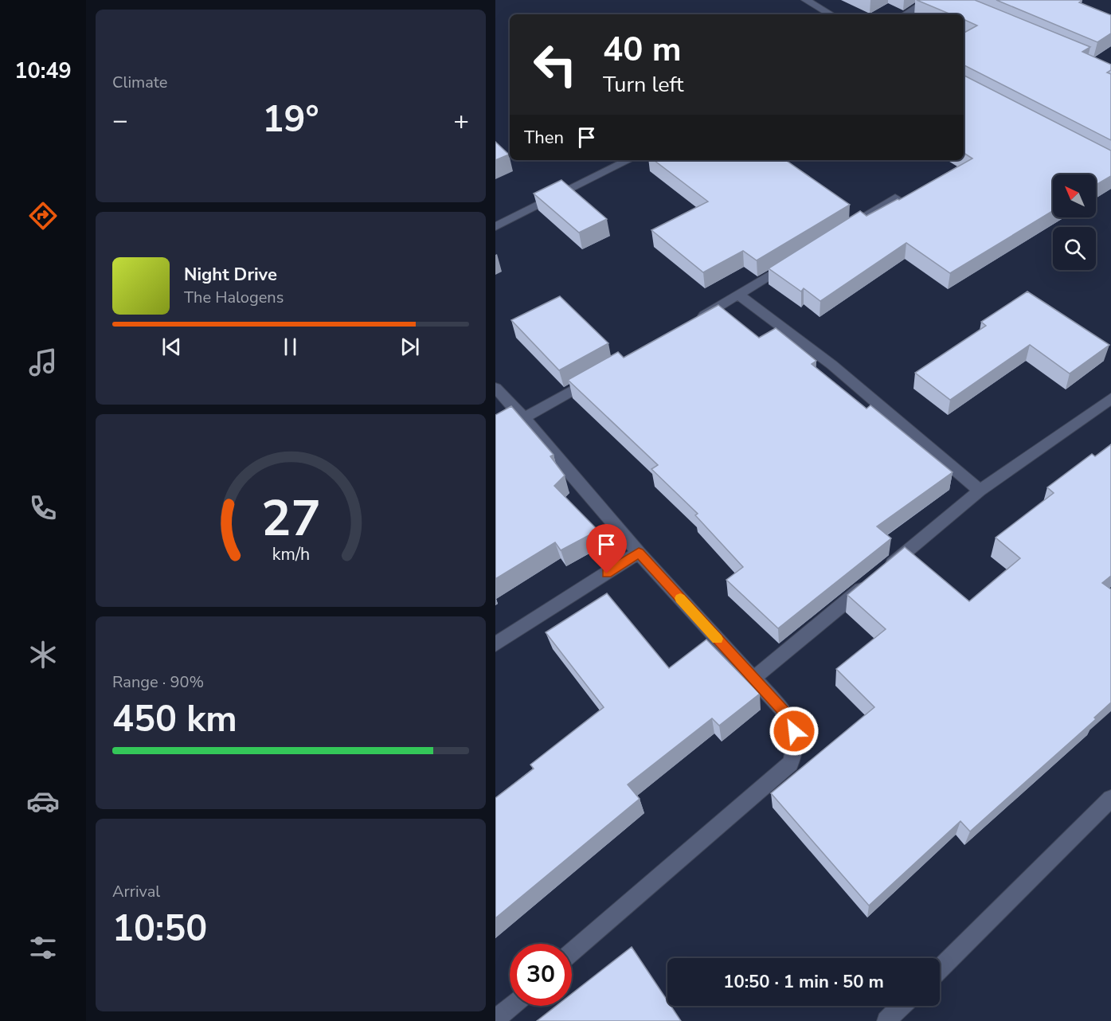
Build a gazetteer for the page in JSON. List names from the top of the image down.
{
  "north": "top left",
  "page": {
    "tabs": "10:49",
    "tile": [
      "Climate",
      ["Range · 90%", "450 km"],
      ["Arrival", "10:50"]
    ],
    "turn": ["40 m", "Turn left"],
    "heat": ["−", "19°", "+"],
    "then": "Then",
    "song": ["Night Drive", "The Halogens"],
    "limit": "30",
    "trip": "10:50 · 1 min · 50 m",
    "gauge": ["27", "km/h"]
  }
}
